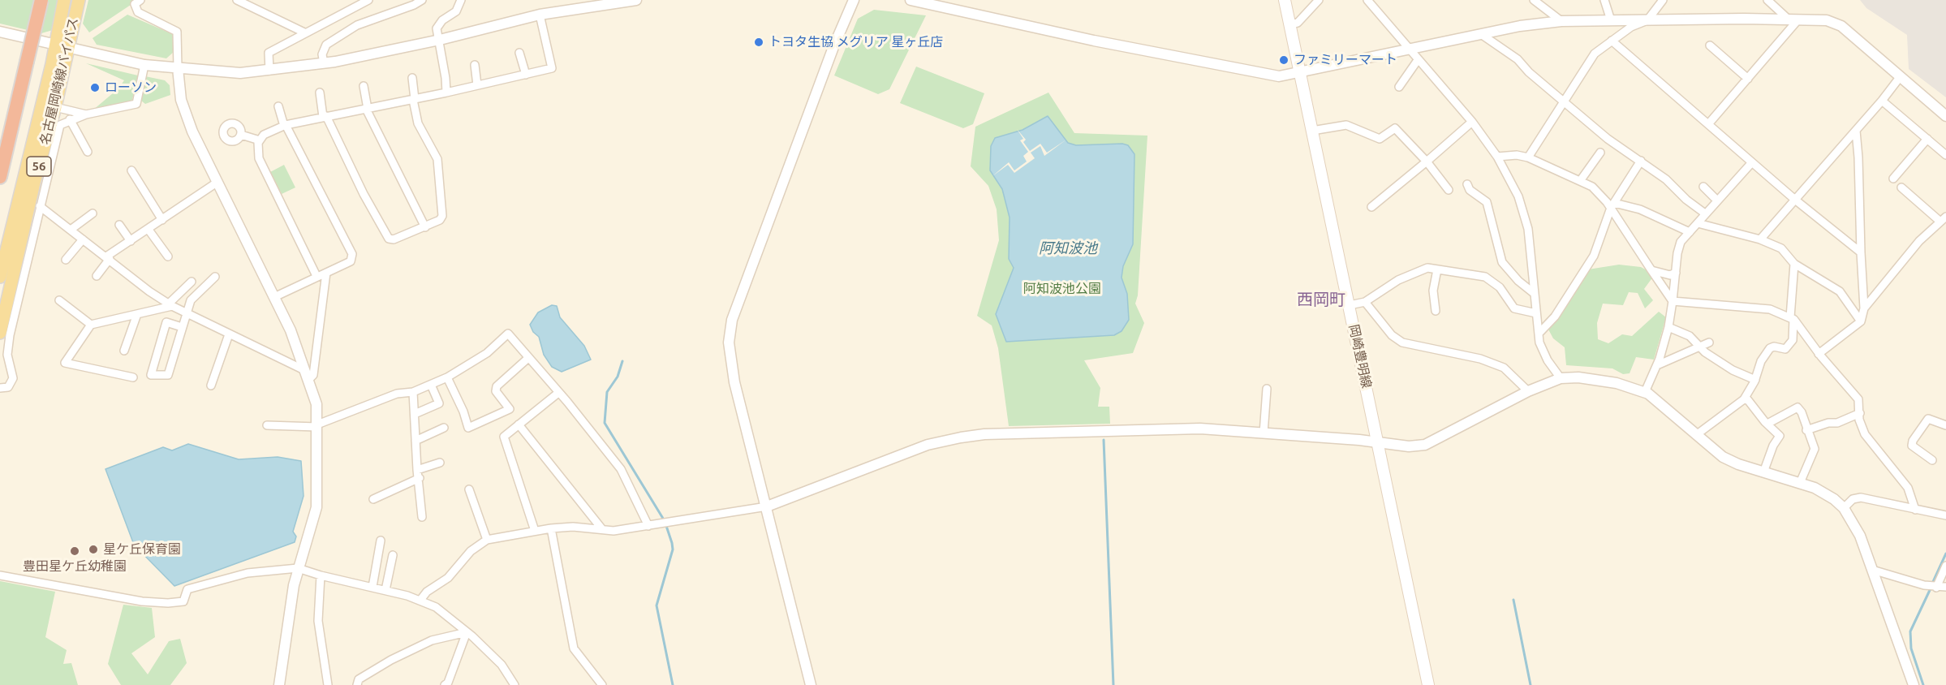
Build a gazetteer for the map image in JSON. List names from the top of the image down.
{
  "streets": {
    "main road": ["名古屋岡崎線バイパス", "56", "岡崎豊明線"]
  },
  "districts": ["西岡町"],
  "water": ["阿知波池"],
  "parks": ["阿知波池公園"],
  "places": [
    "トヨタ生協 メグリア 星ヶ丘店",
    "ファミリーマート",
    "ローソン",
    "星ケ丘保育園",
    "豊田星ケ丘幼稚園"
  ]
}
